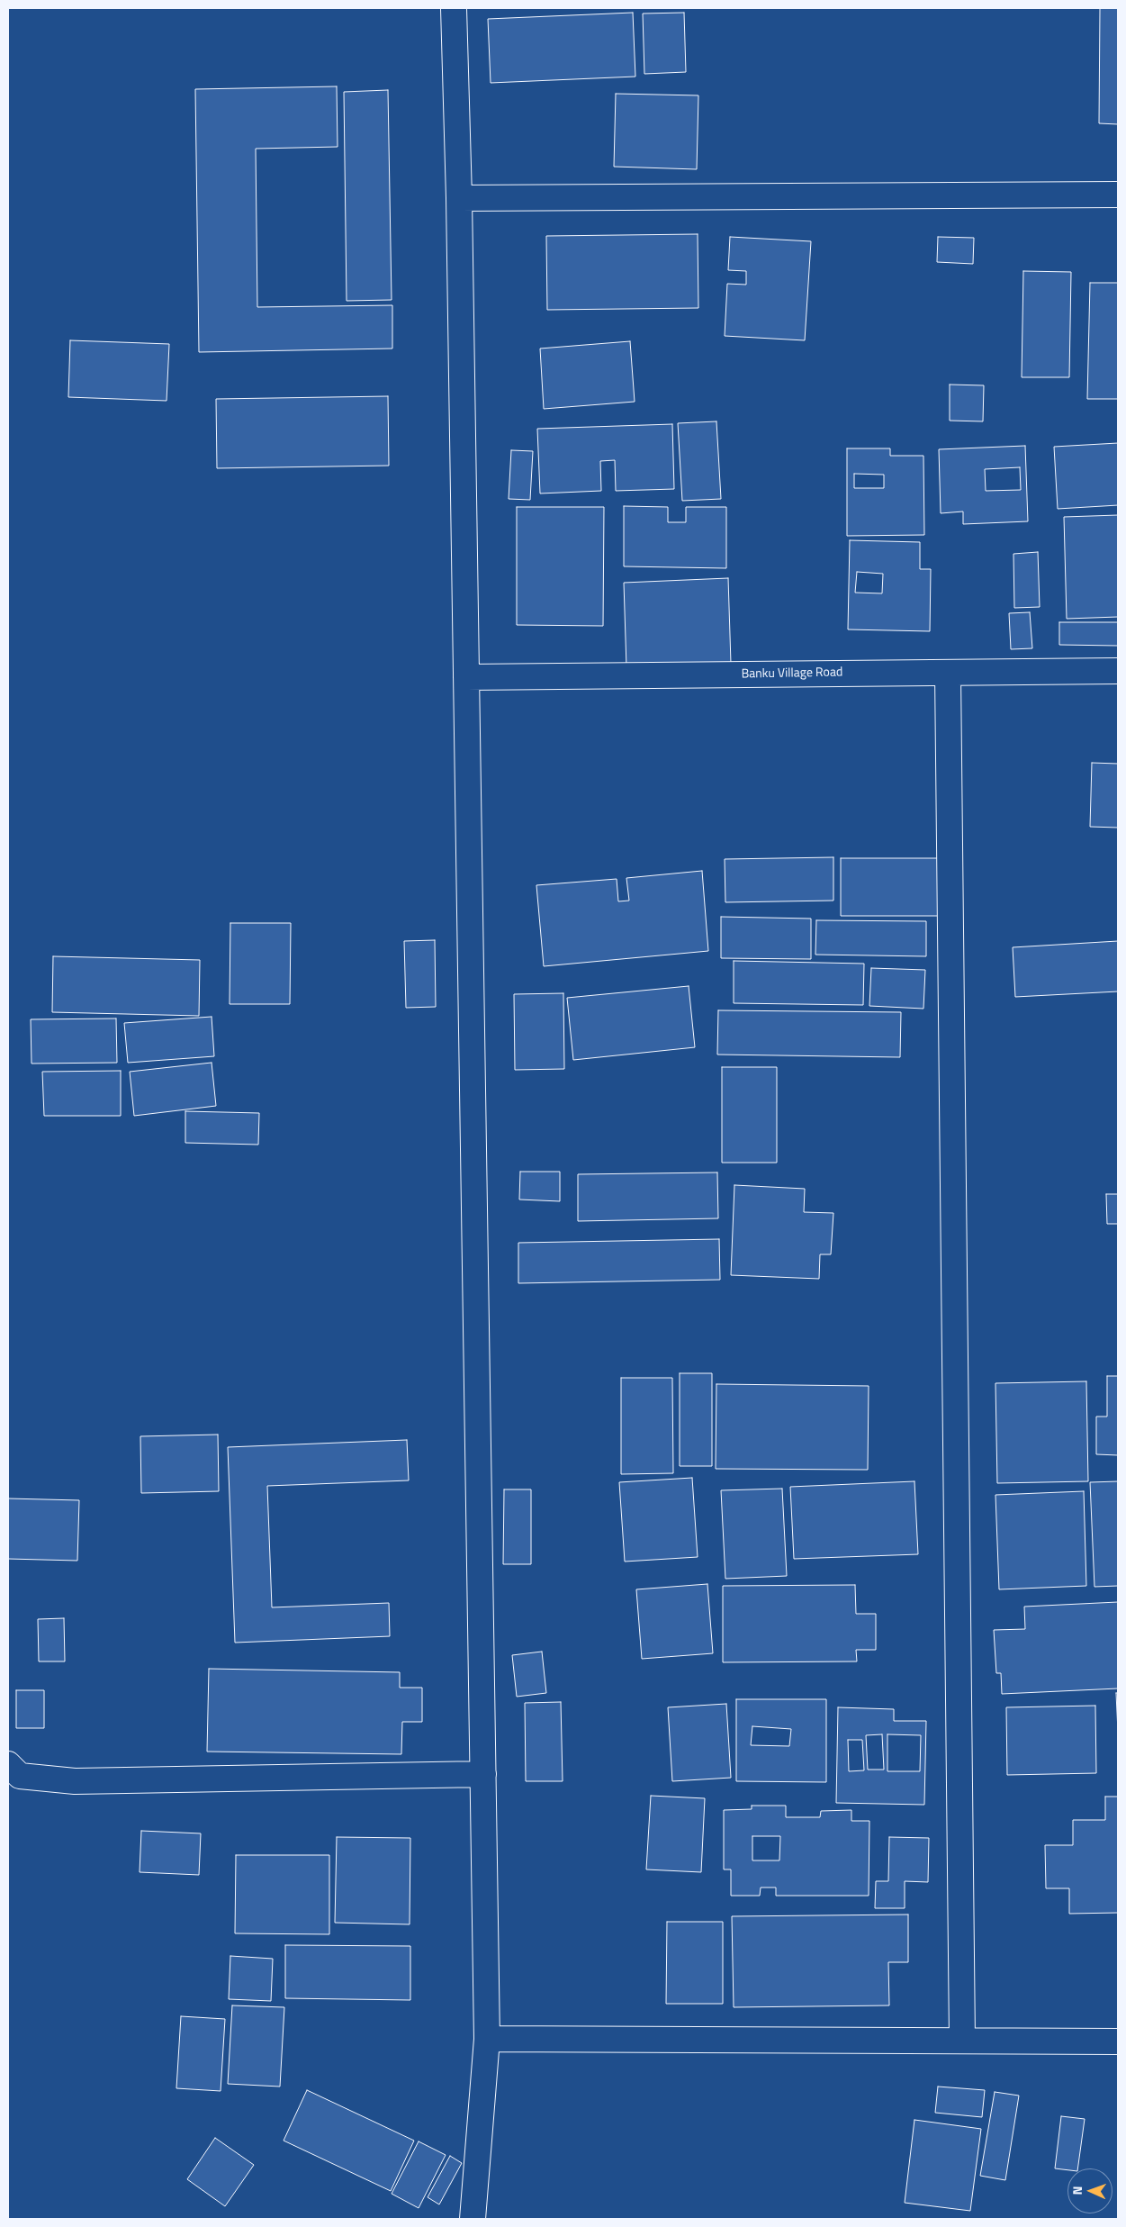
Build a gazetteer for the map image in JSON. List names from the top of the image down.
{
  "streets": {
    "street": ["Banku Village Road"]
  },
  "north": "left"
}
